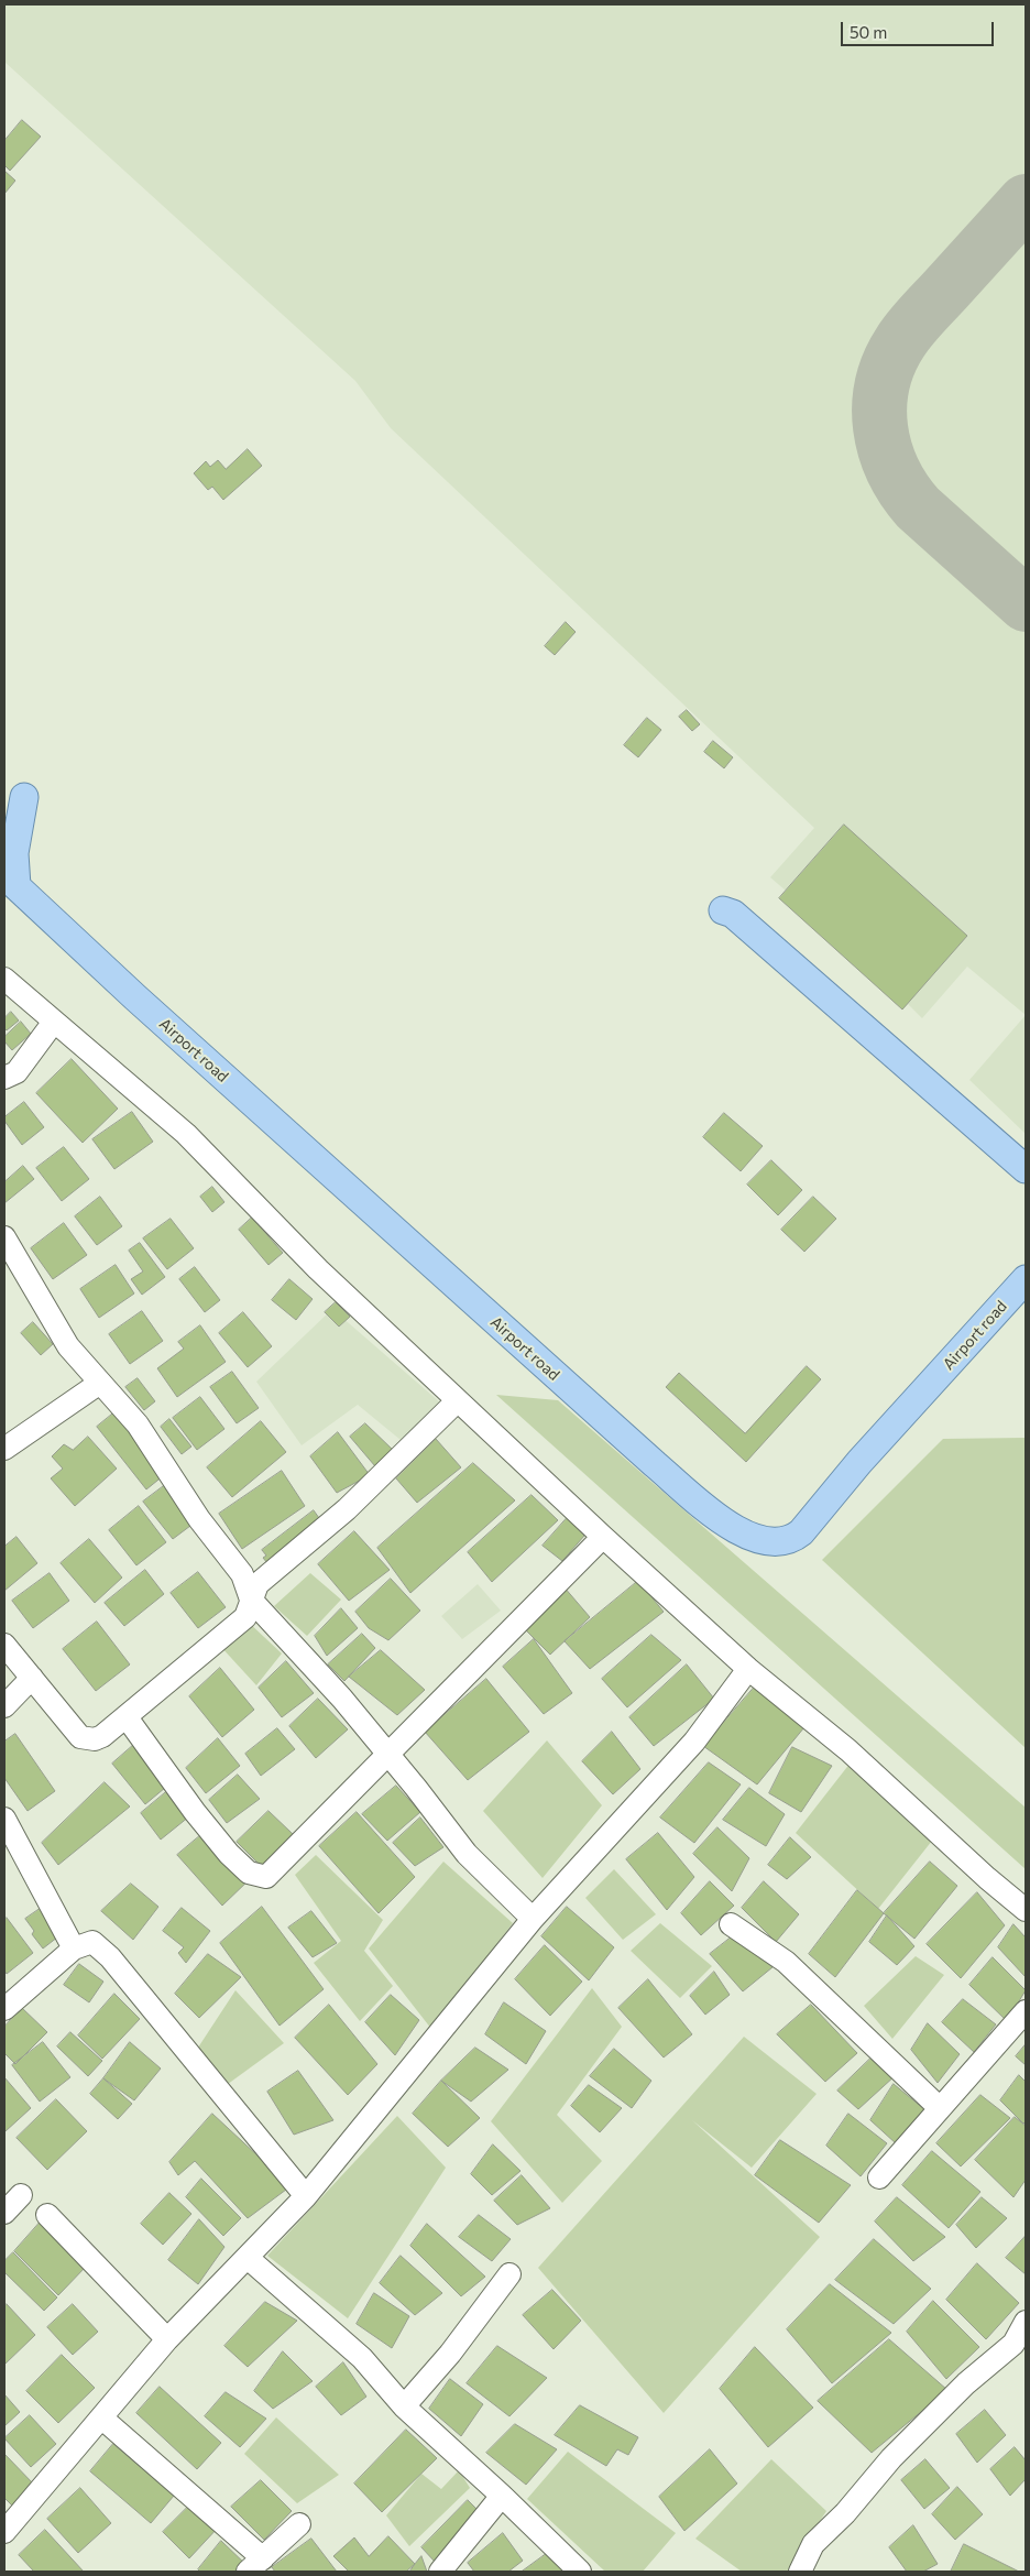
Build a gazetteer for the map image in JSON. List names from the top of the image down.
{
  "streets": {
    "main road": ["Airport road"]
  },
  "scale_bar": "50 m"
}
